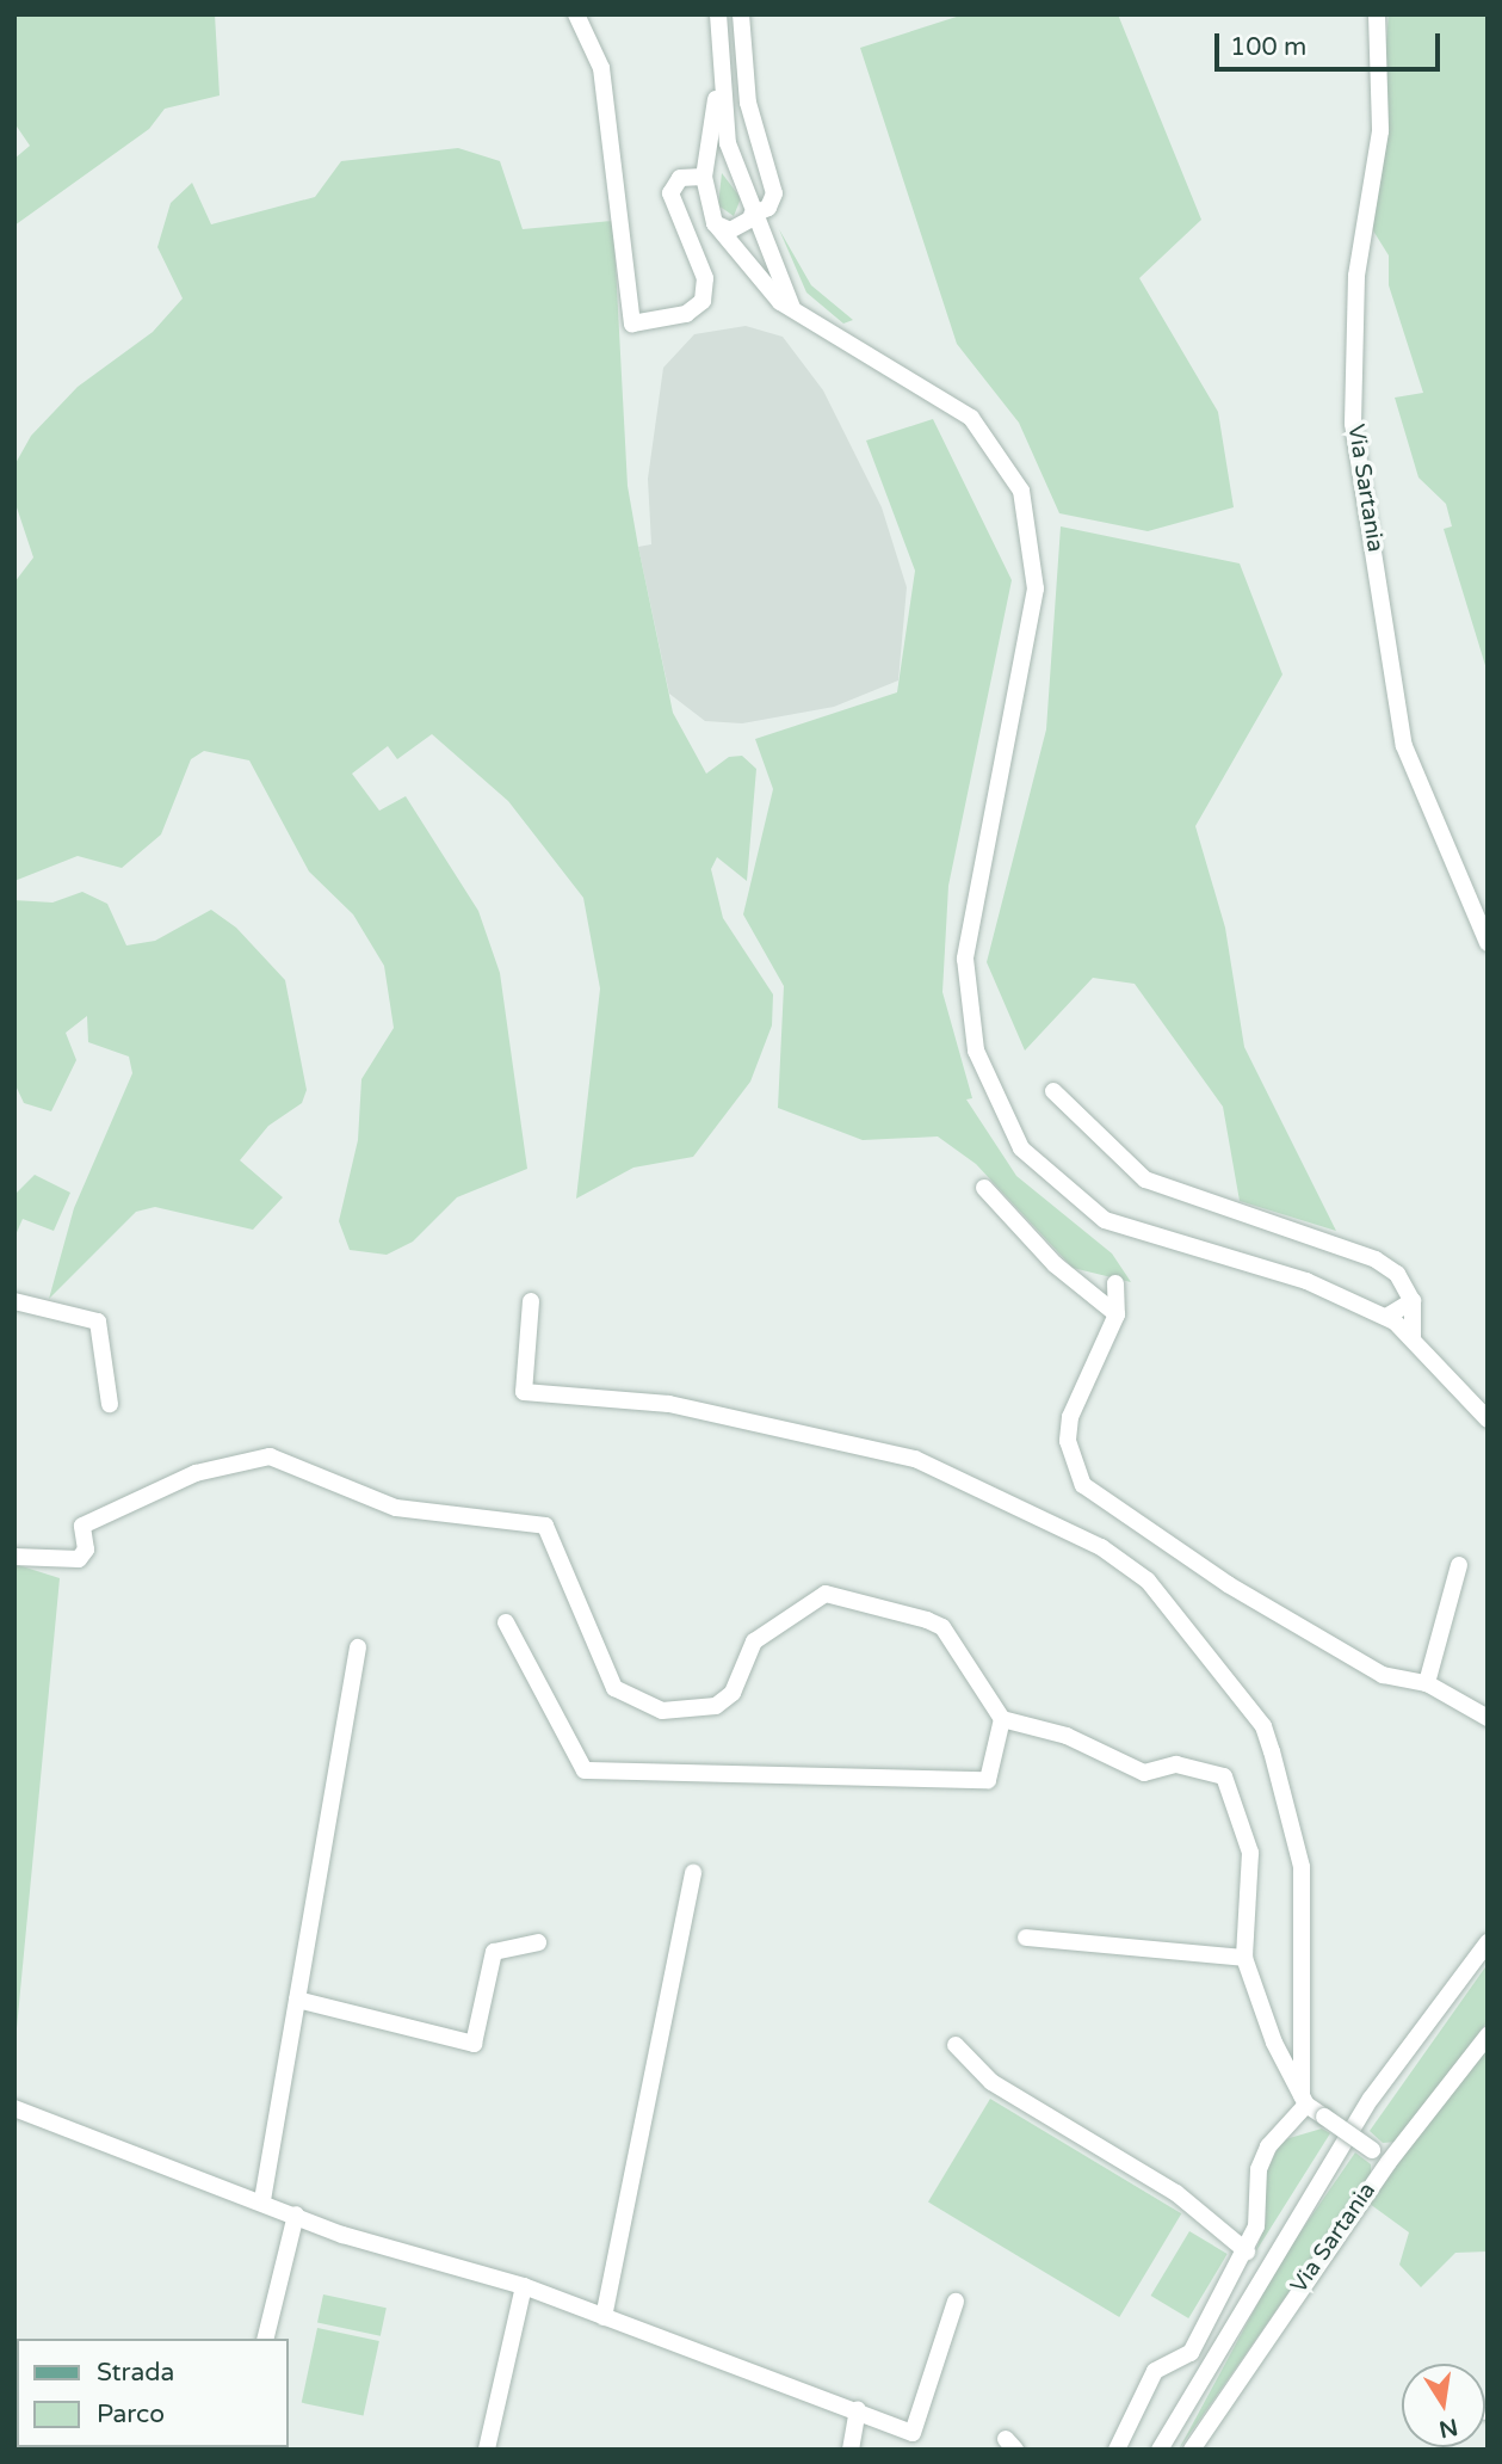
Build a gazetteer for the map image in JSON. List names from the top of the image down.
{
  "streets": {
    "street": ["Via Sartania"]
  },
  "legend": ["Strada", "Parco"],
  "scale_bar": "100 m",
  "north": "bottom"
}
